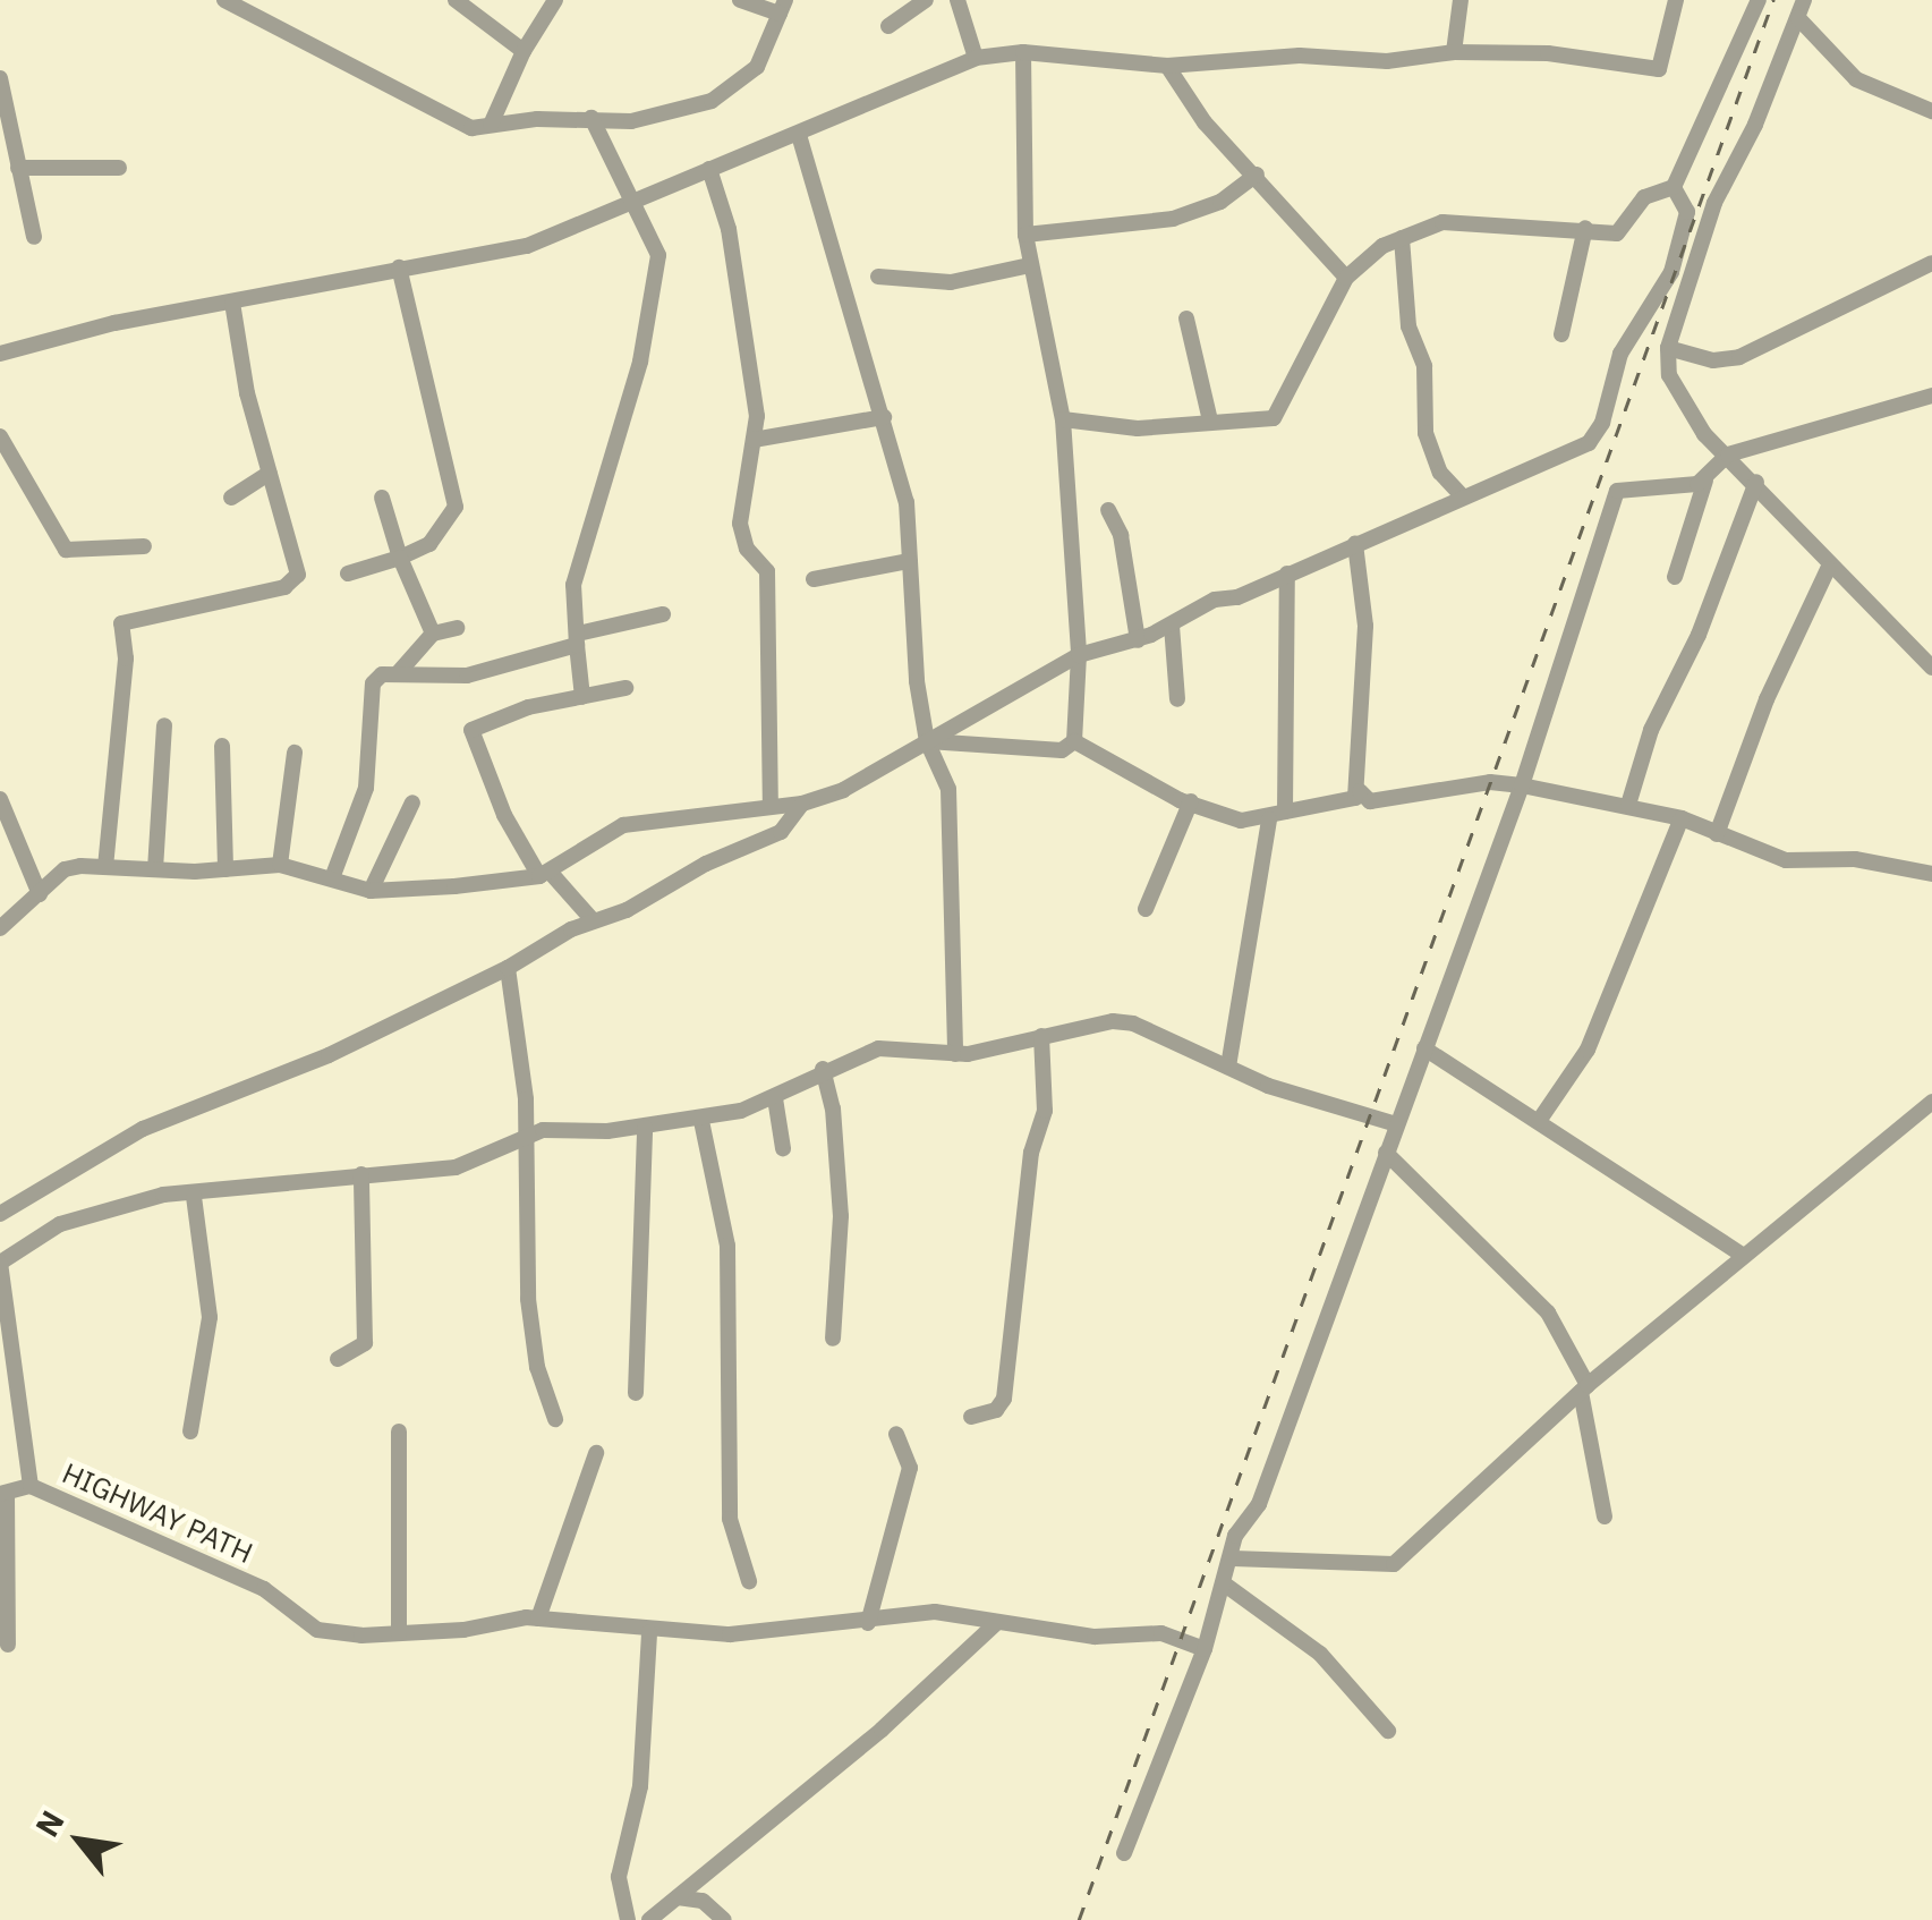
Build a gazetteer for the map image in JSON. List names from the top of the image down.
{
  "streets": {
    "street": ["HIGHWAY PATH"]
  },
  "north": "top left"
}
